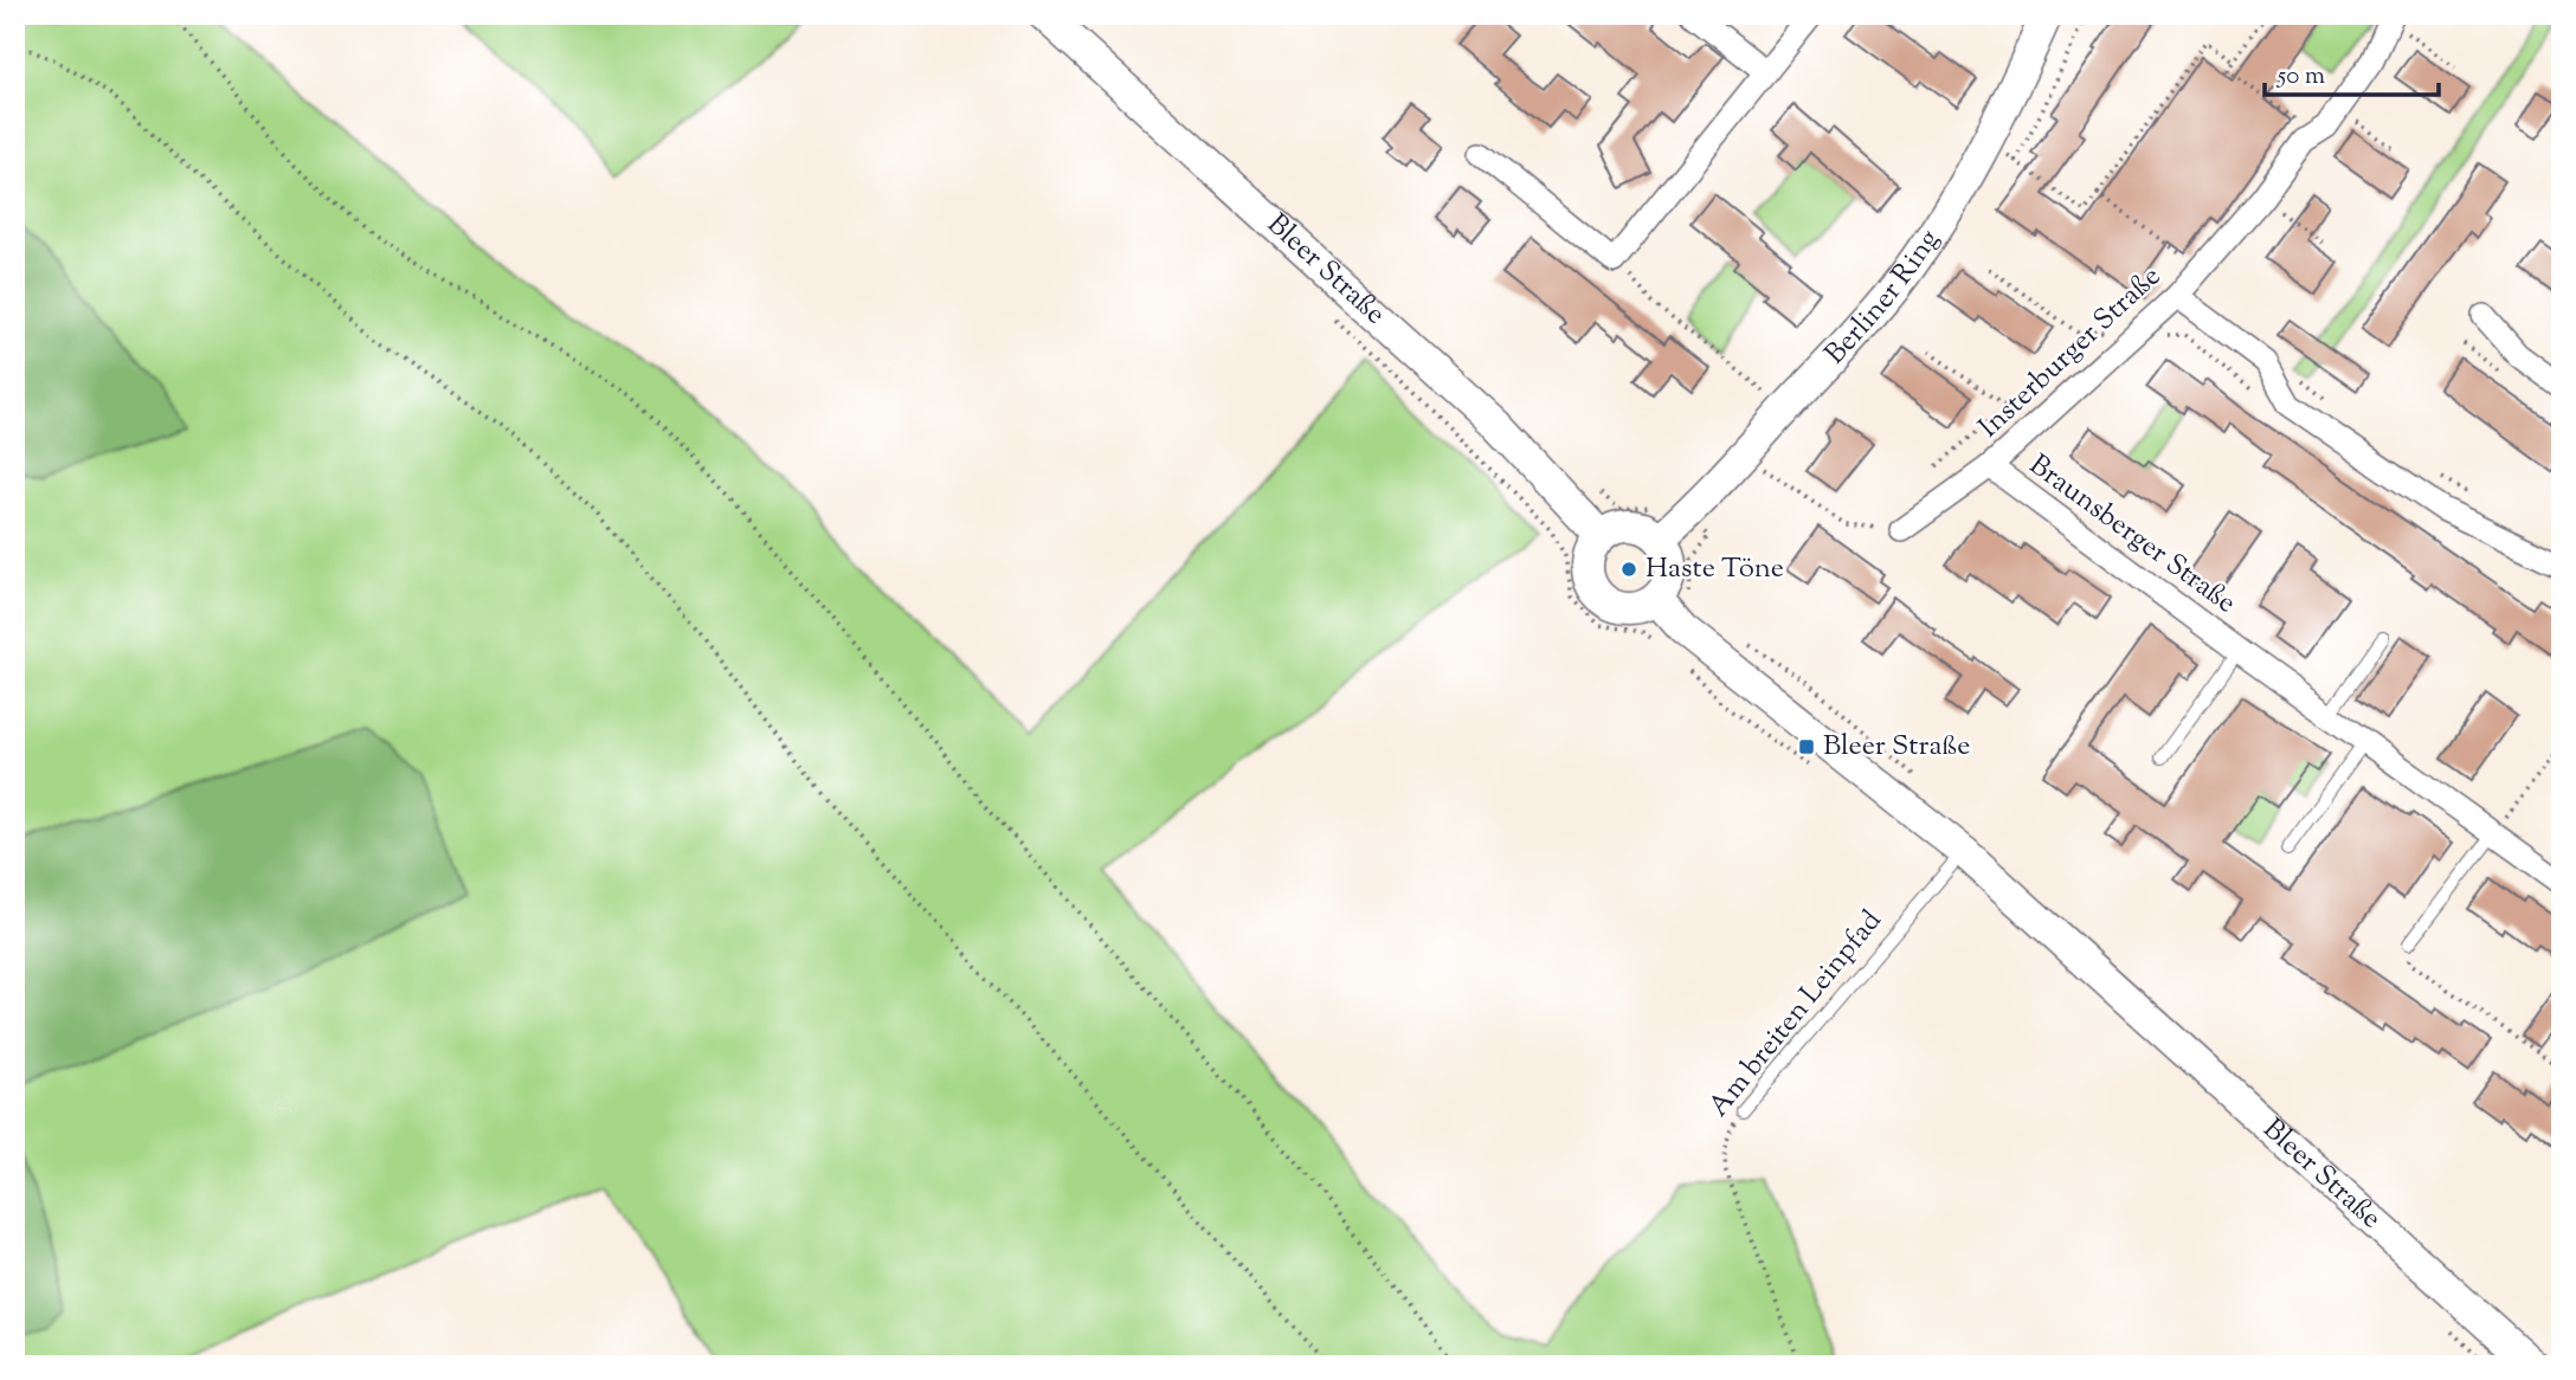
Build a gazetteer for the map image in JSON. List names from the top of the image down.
{
  "streets": {
    "street": [
      "Bleer Straße",
      "Berliner Ring",
      "Insterburger Straße",
      "Braunsberger Straße"
    ],
    "lane": ["Am breiten Leinpfad"]
  },
  "crossings": [
    ["Bleer Straße", "Berliner Ring"],
    ["Bleer Straße", "Am breiten Leinpfad"],
    ["Insterburger Straße", "Braunsberger Straße"]
  ],
  "places": {
    "other": ["Haste Töne"],
    "transit": ["Bleer Straße"]
  },
  "scale_bar": "50 m"
}
